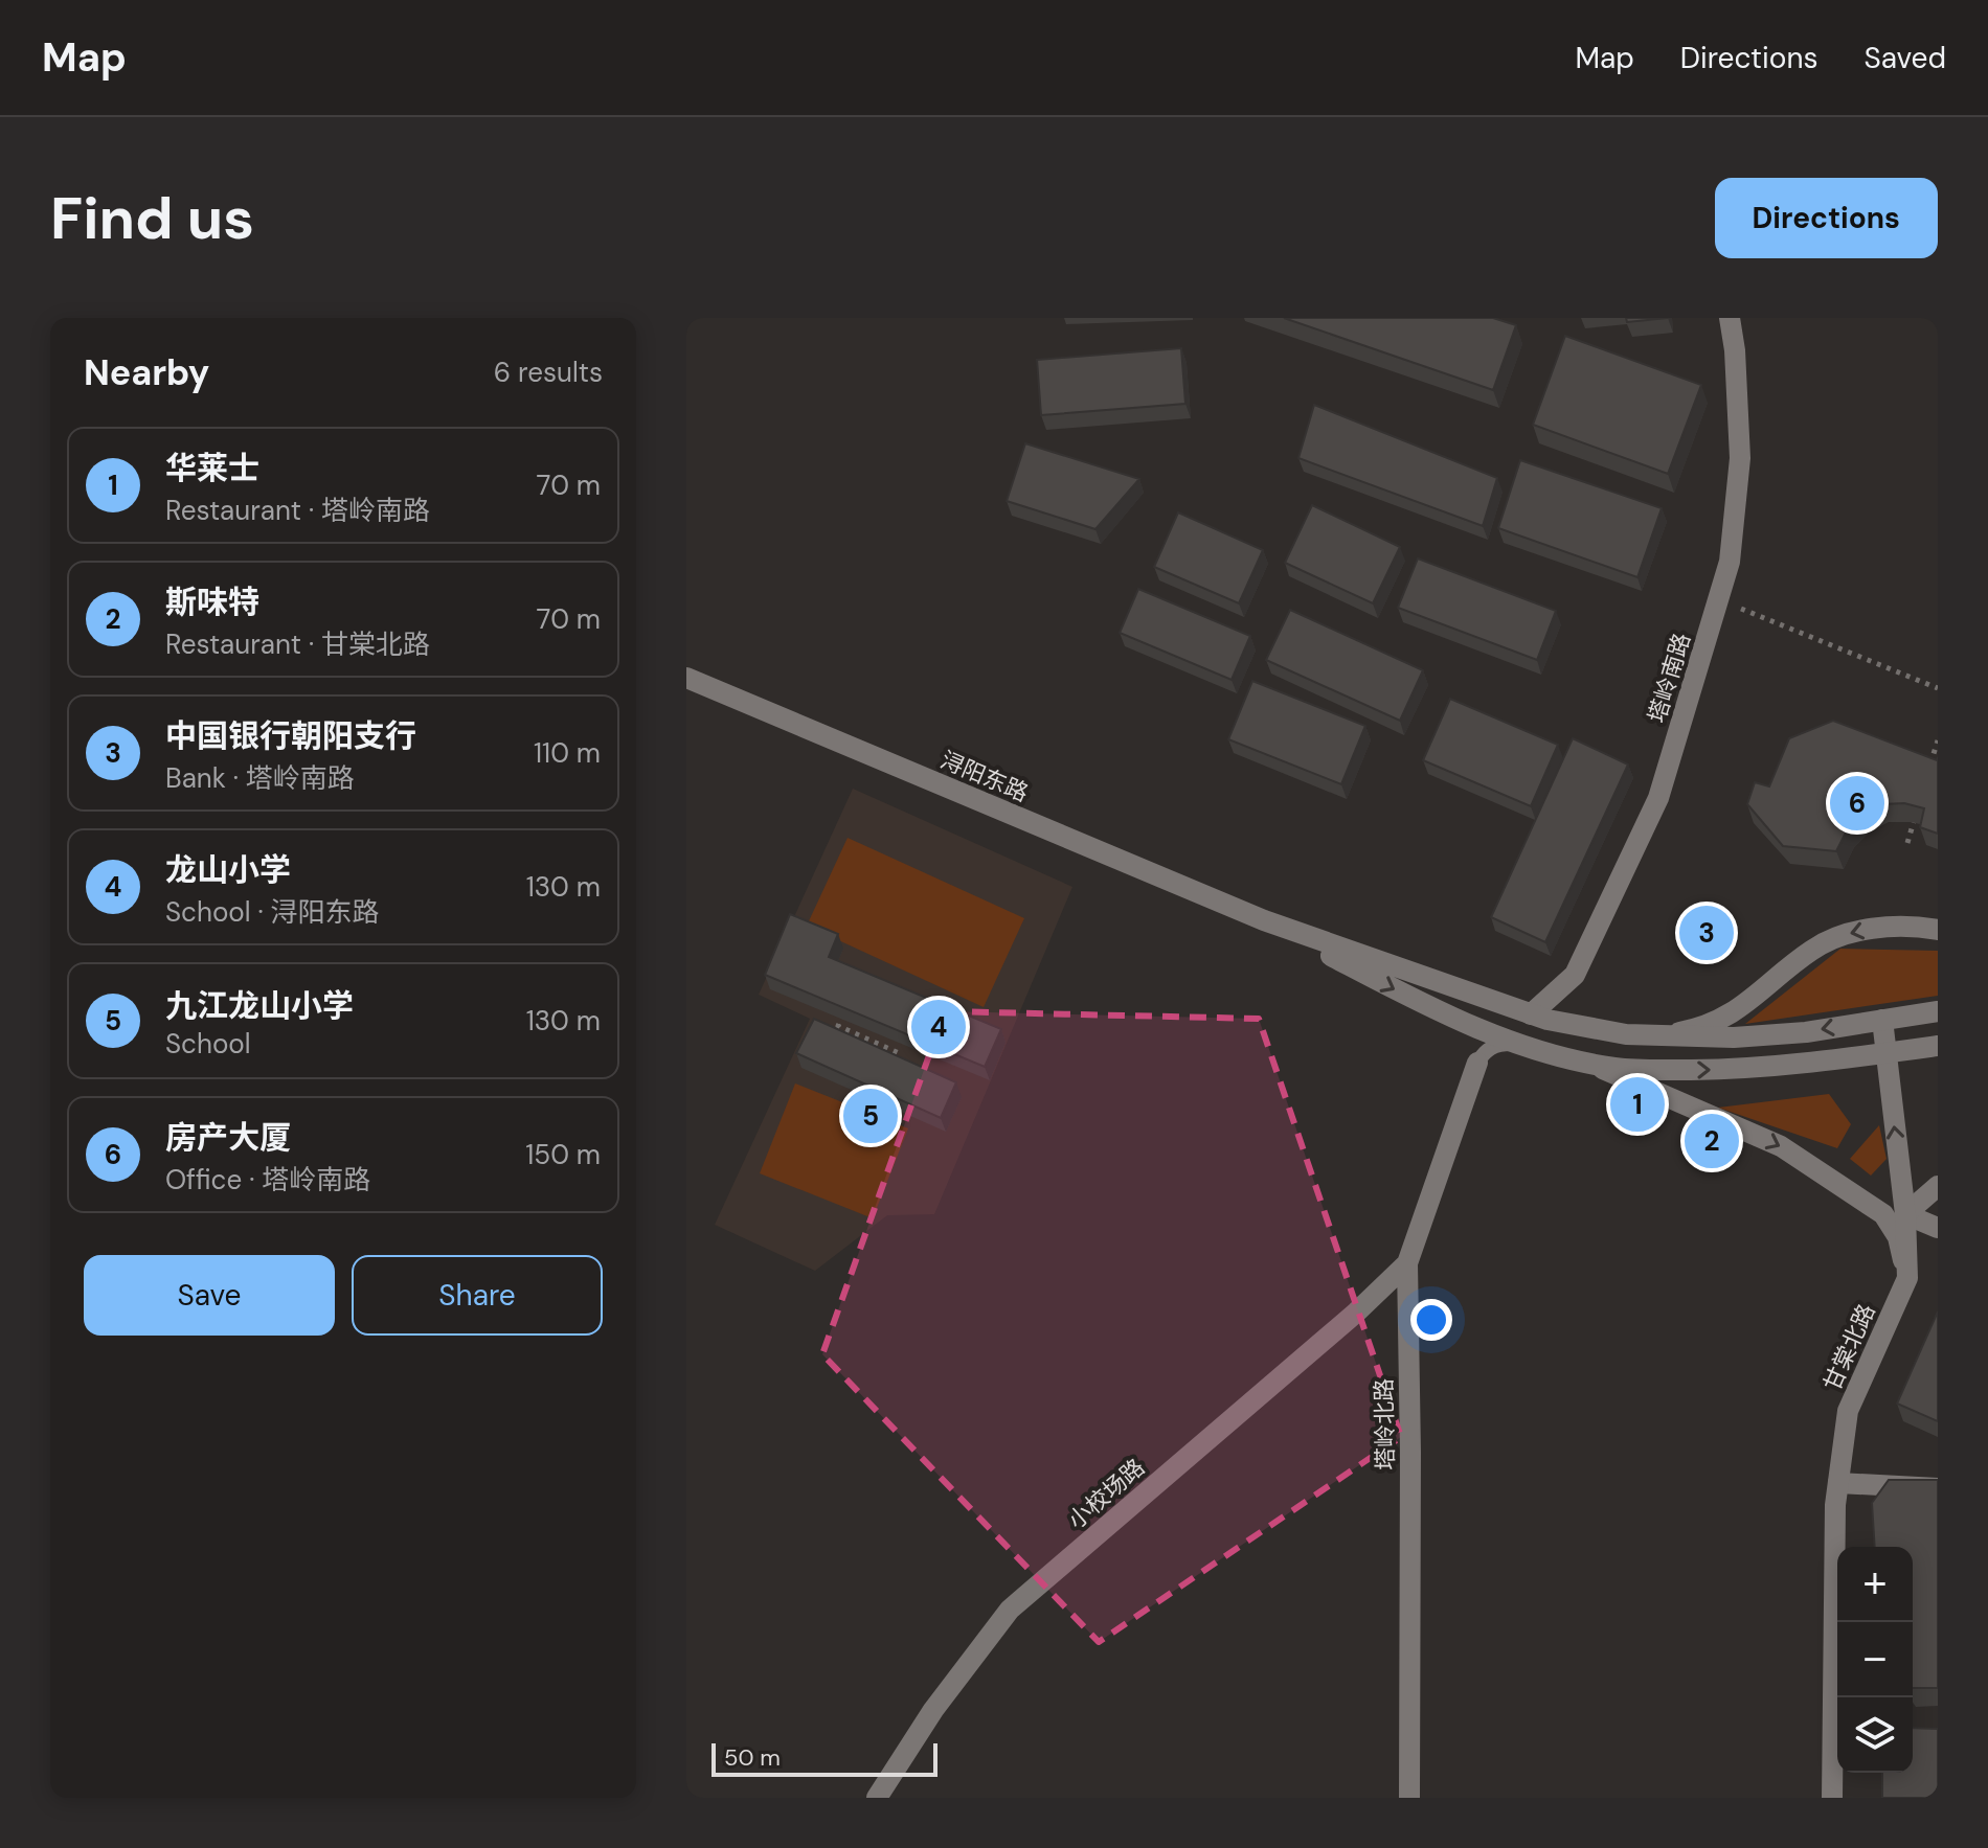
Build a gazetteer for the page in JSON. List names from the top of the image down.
{
  "streets": {
    "street": [
      "塔岭南路",
      "浔阳东路",
      "甘棠北路",
      "塔岭北路",
      "小校场路"
    ]
  },
  "crossings": [
    ["塔岭北路", "小校场路"]
  ],
  "scale_bar": "50 m",
  "page": {
    "header": "Map",
    "nav": ["Map", "Directions", "Saved"],
    "buttons": [
      "Directions",
      ["Save", "Share"]
    ],
    "title": "Find us",
    "heading": ["Nearby", "6 results"],
    "list": [
      {
        "mark": "1",
        "name": "华莱士",
        "note": "Restaurant · 塔岭南路",
        "value": "70 m"
      },
      {
        "mark": "2",
        "name": "斯味特",
        "note": "Restaurant · 甘棠北路",
        "value": "70 m"
      },
      {
        "mark": "3",
        "name": "中国银行朝阳支行",
        "note": "Bank · 塔岭南路",
        "value": "110 m"
      },
      {
        "mark": "4",
        "name": "龙山小学",
        "note": "School · 浔阳东路",
        "value": "130 m"
      },
      {
        "mark": "5",
        "name": "九江龙山小学",
        "note": "School",
        "value": "130 m"
      },
      {
        "mark": "6",
        "name": "房产大厦",
        "note": "Office · 塔岭南路",
        "value": "150 m"
      }
    ],
    "pins": [
      "6",
      "3",
      "4",
      "1",
      "5",
      "2"
    ],
    "map_buttons": ["+", "−"],
    "scale": "50 m"
  }
}
